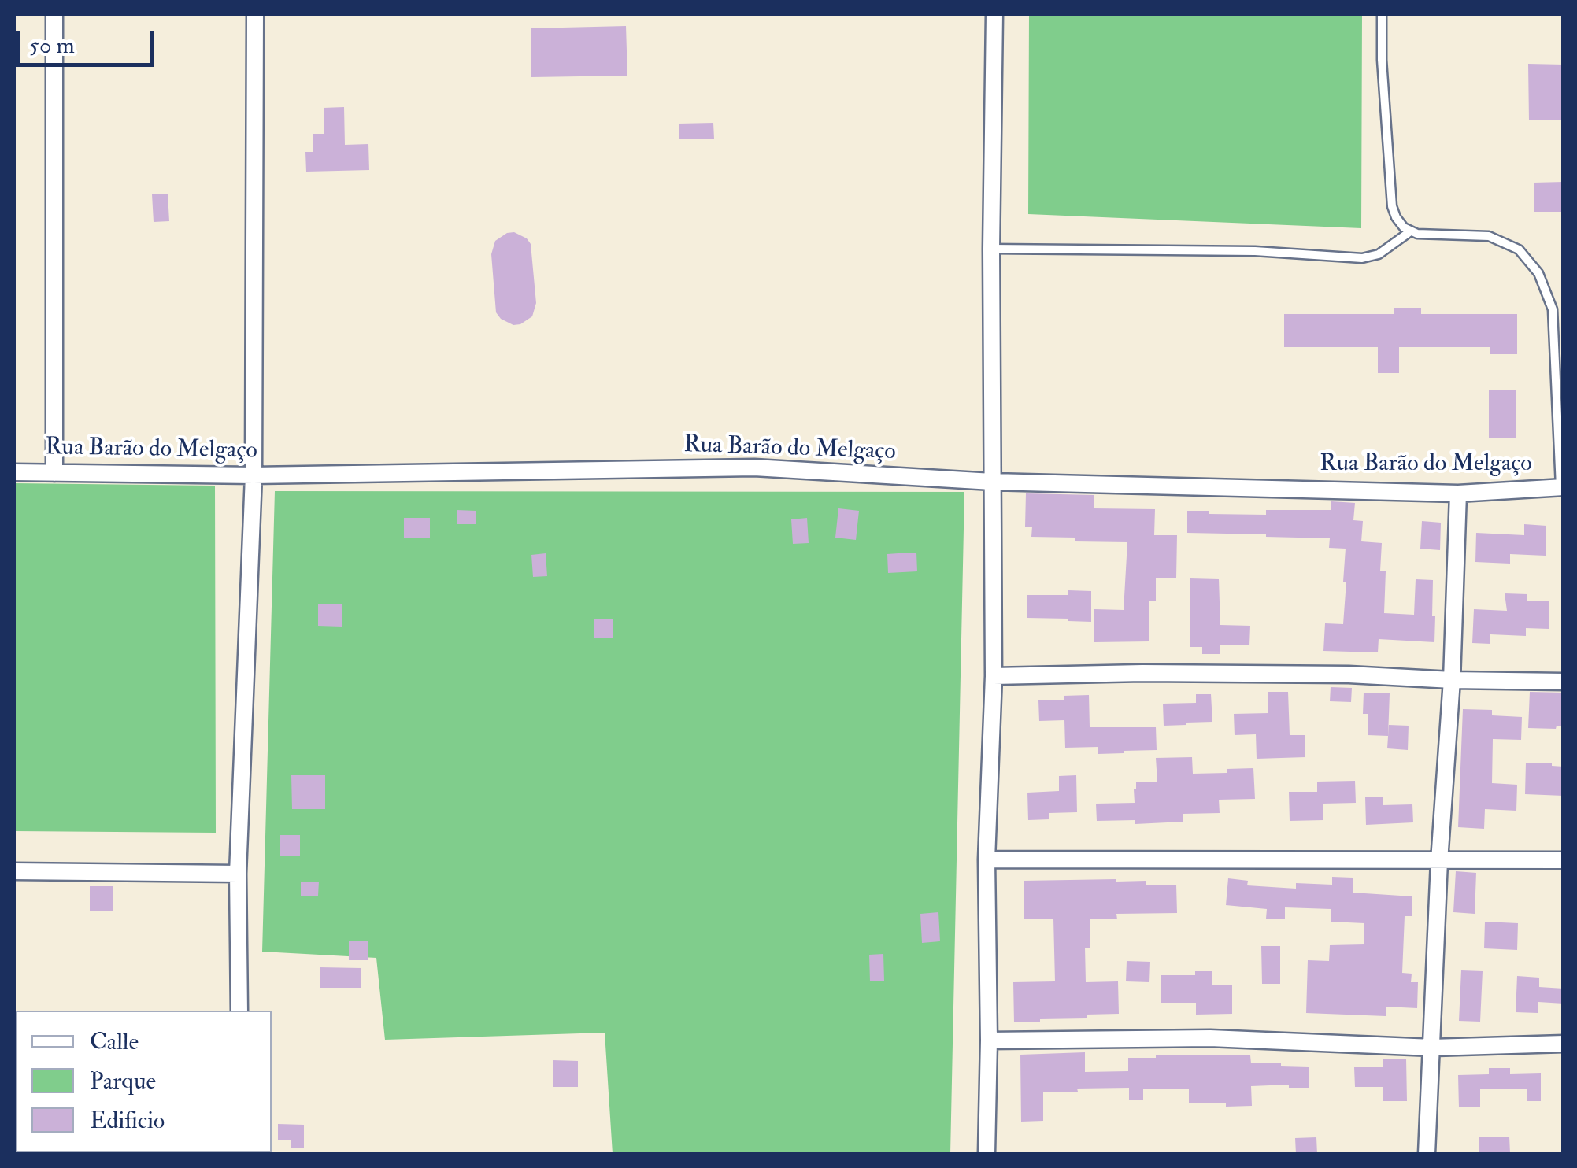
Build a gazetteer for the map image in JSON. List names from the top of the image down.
{
  "streets": {
    "street": ["Rua Barão do Melgaço"]
  },
  "legend": ["Calle", "Parque", "Edificio"],
  "scale_bar": "50 m"
}
